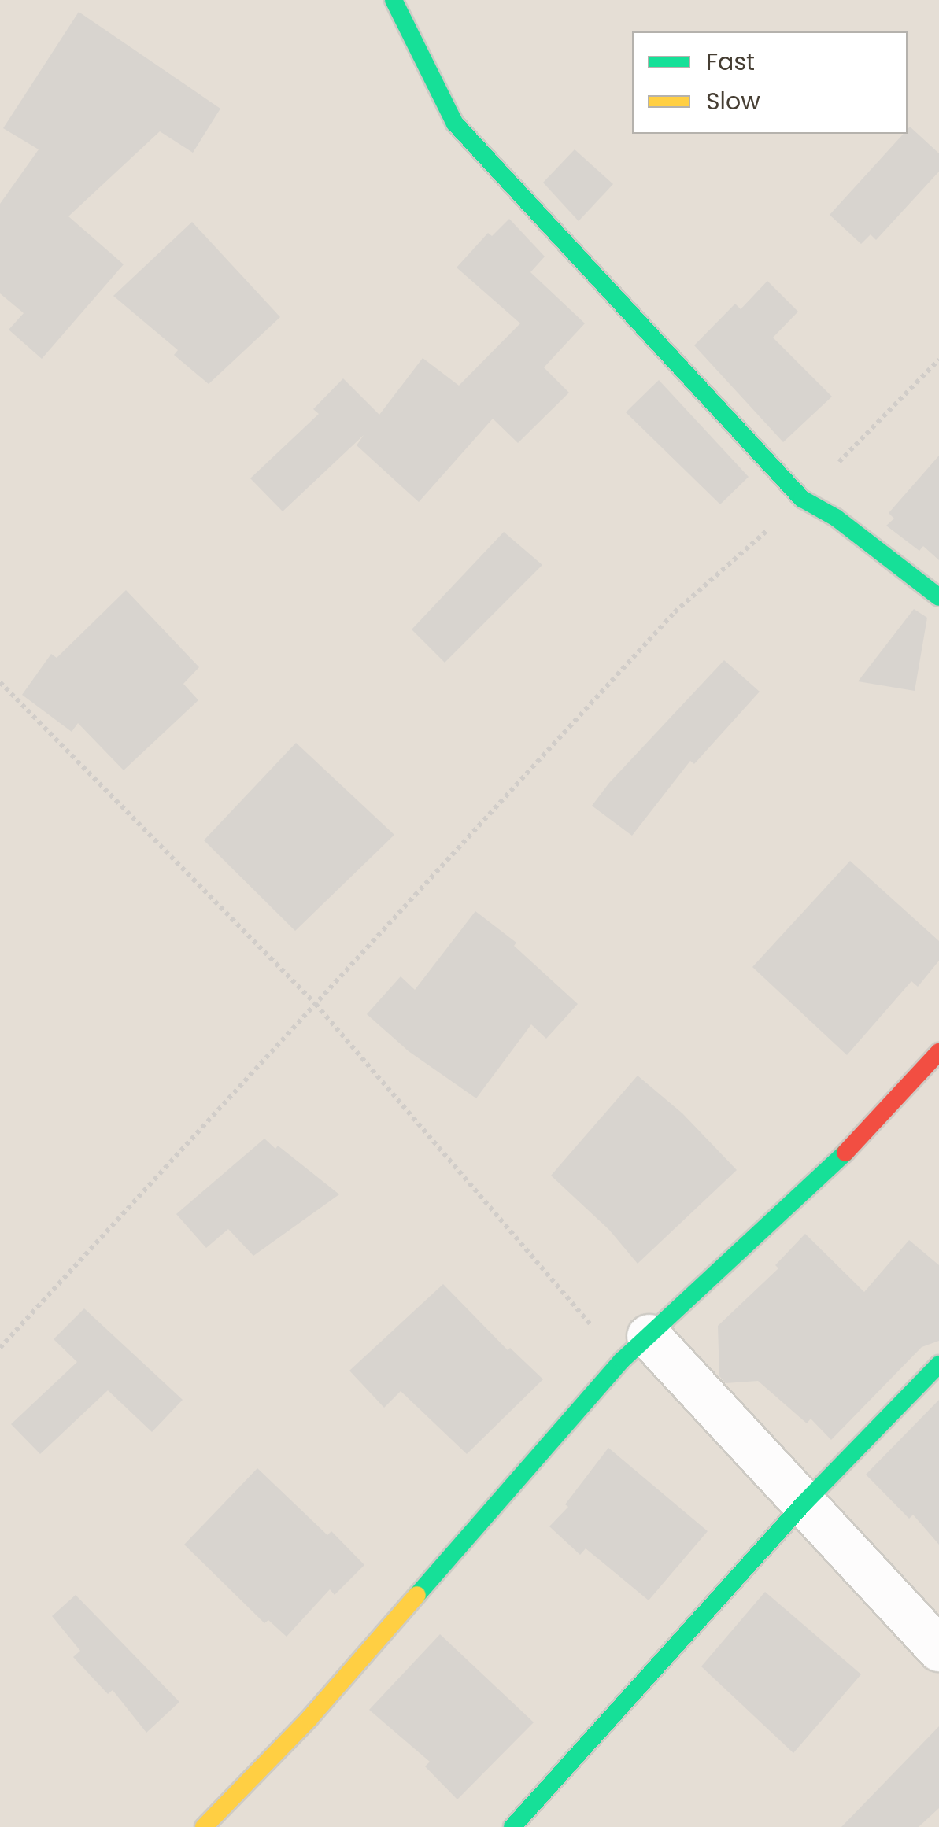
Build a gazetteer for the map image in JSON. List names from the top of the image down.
{
  "legend": ["Fast", "Slow"]
}
